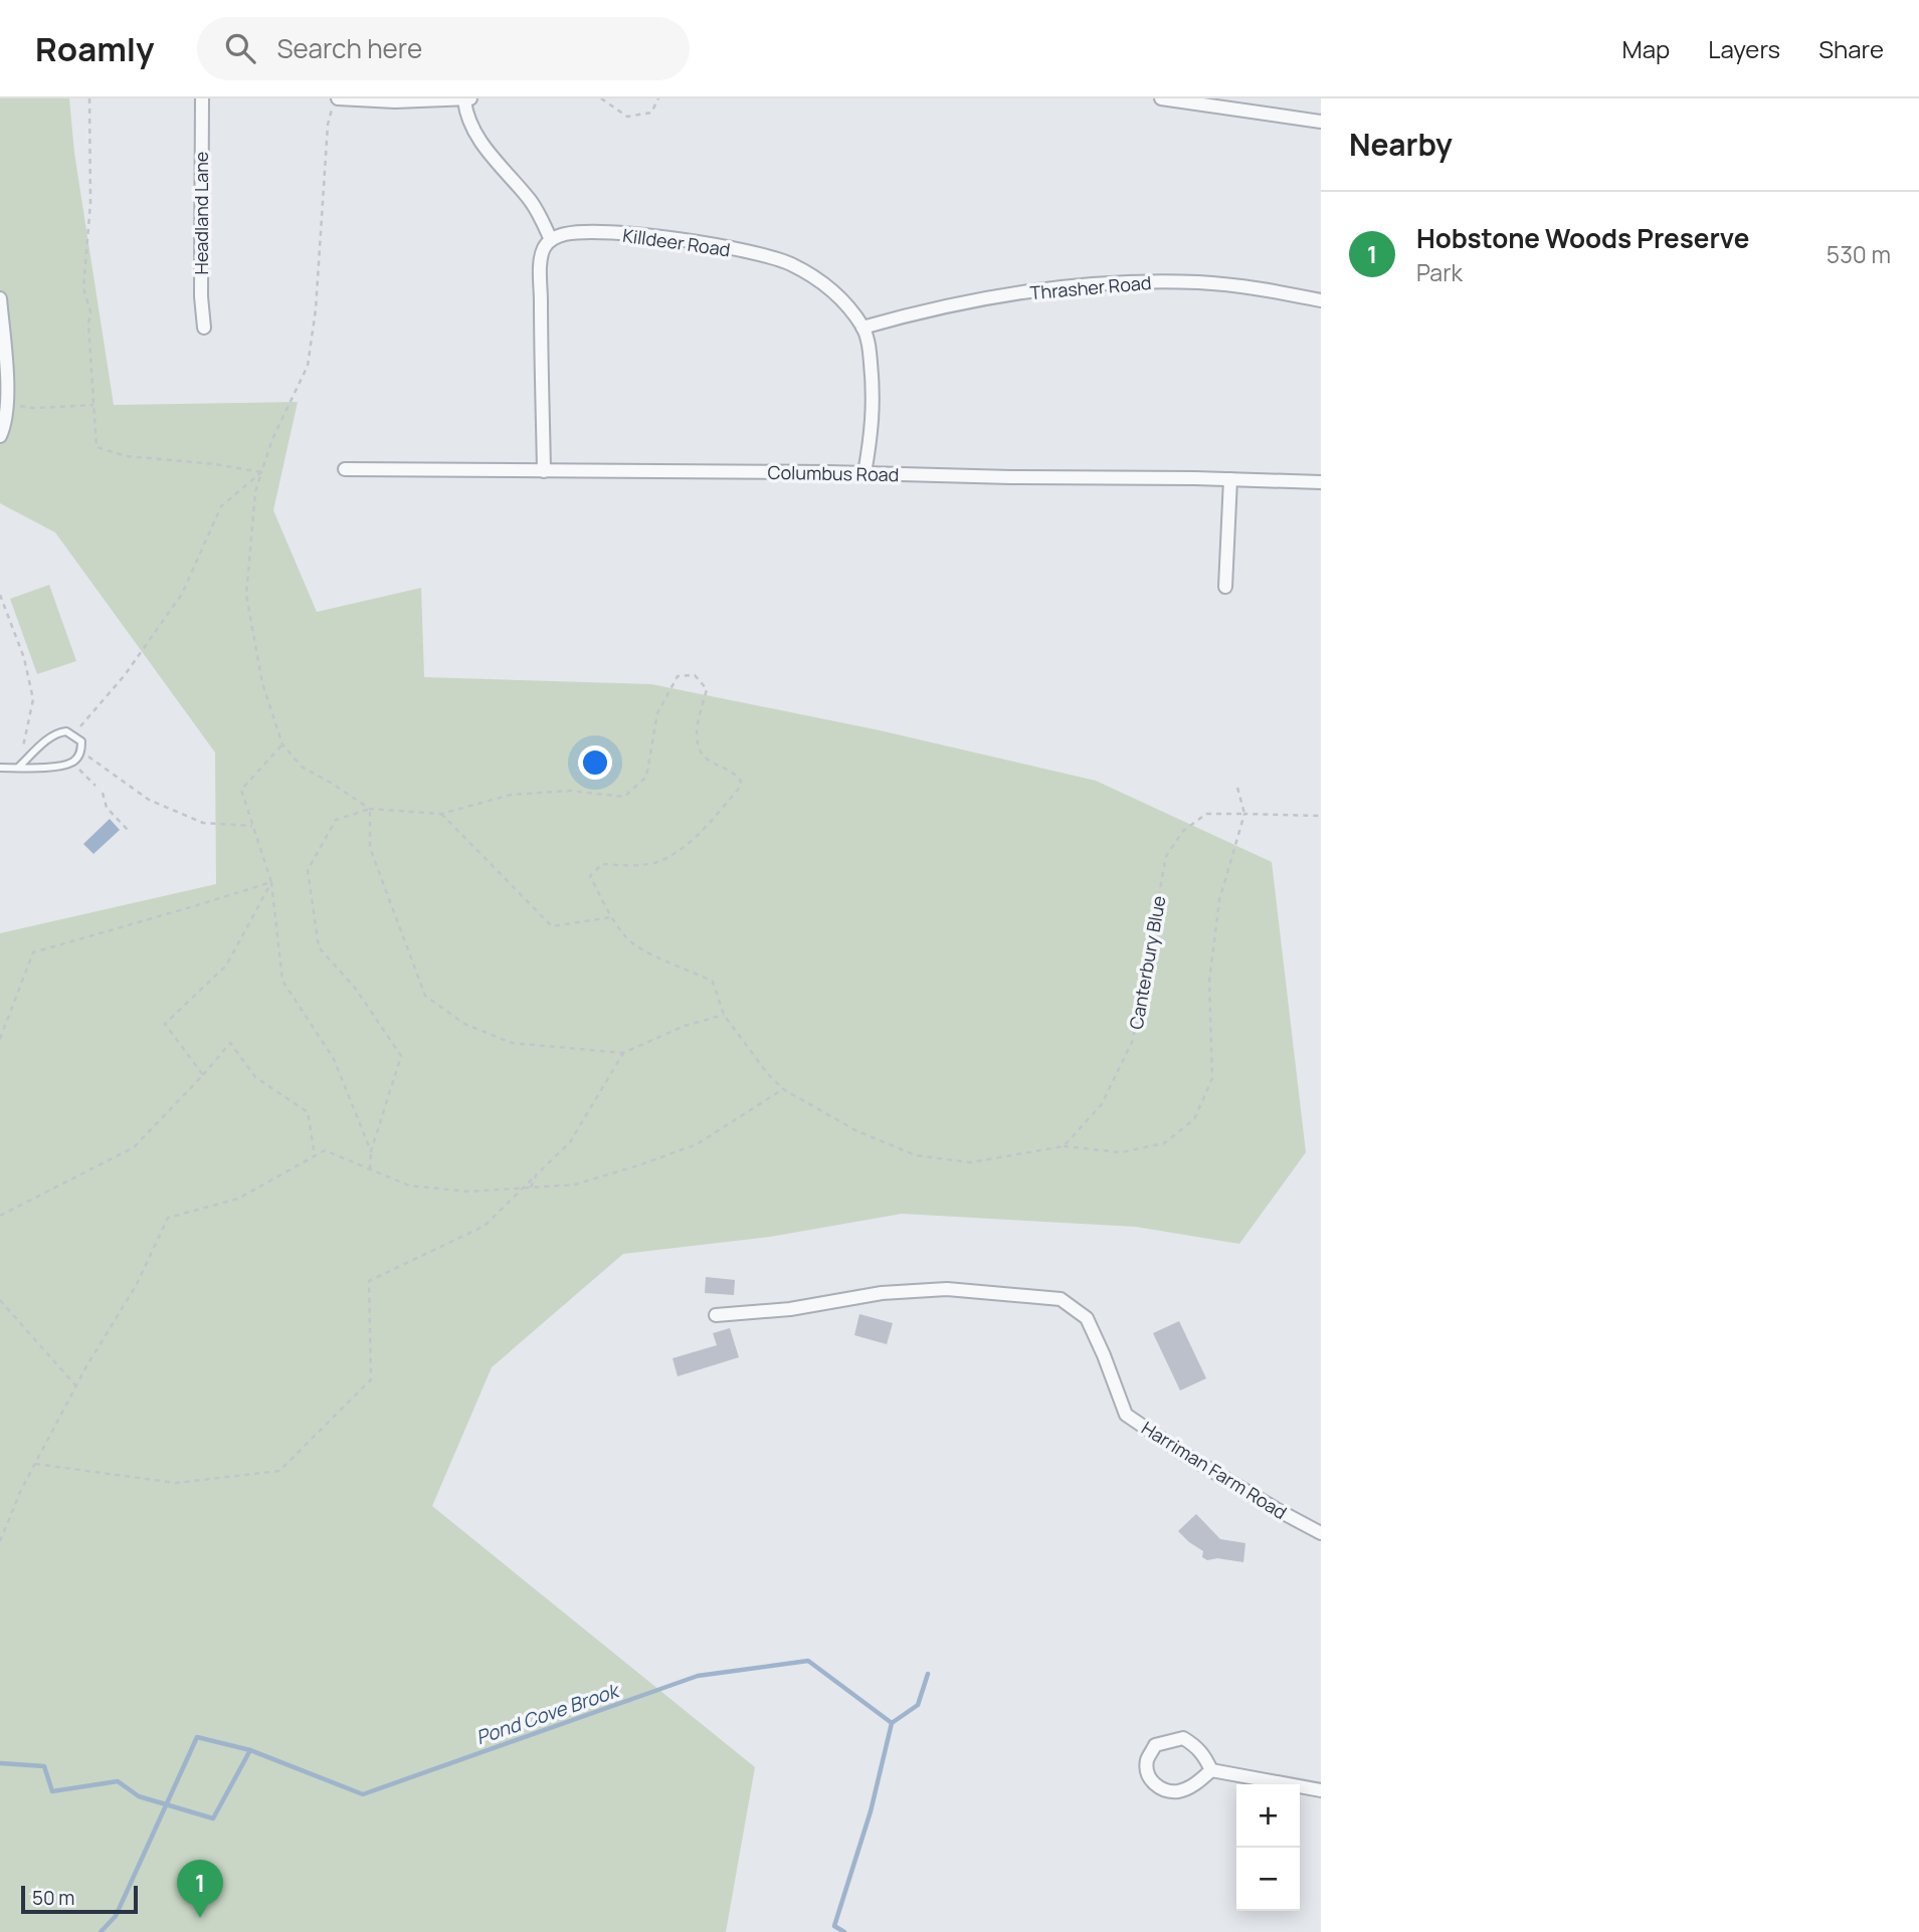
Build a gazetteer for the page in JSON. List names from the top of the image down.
{
  "streets": {
    "street": [
      "Headland Lane",
      "Killdeer Road",
      "Thrasher Road",
      "Columbus Road",
      "Harriman Farm Road"
    ],
    "path": ["Canterbury Blue"]
  },
  "crossings": [
    ["Killdeer Road", "Thrasher Road"],
    ["Killdeer Road", "Columbus Road"]
  ],
  "water": ["Pond Cove Brook"],
  "scale_bar": "50 m",
  "page": {
    "header": "Roamly",
    "search": "Search here",
    "nav": ["Map", "Layers", "Share"],
    "heading": "Nearby",
    "list": [
      {
        "mark": "1",
        "name": "Hobstone Woods Preserve",
        "note": "Park",
        "value": "530 m"
      }
    ],
    "map_buttons": ["+", "−"],
    "pins": "1",
    "scale": "50 m"
  }
}
